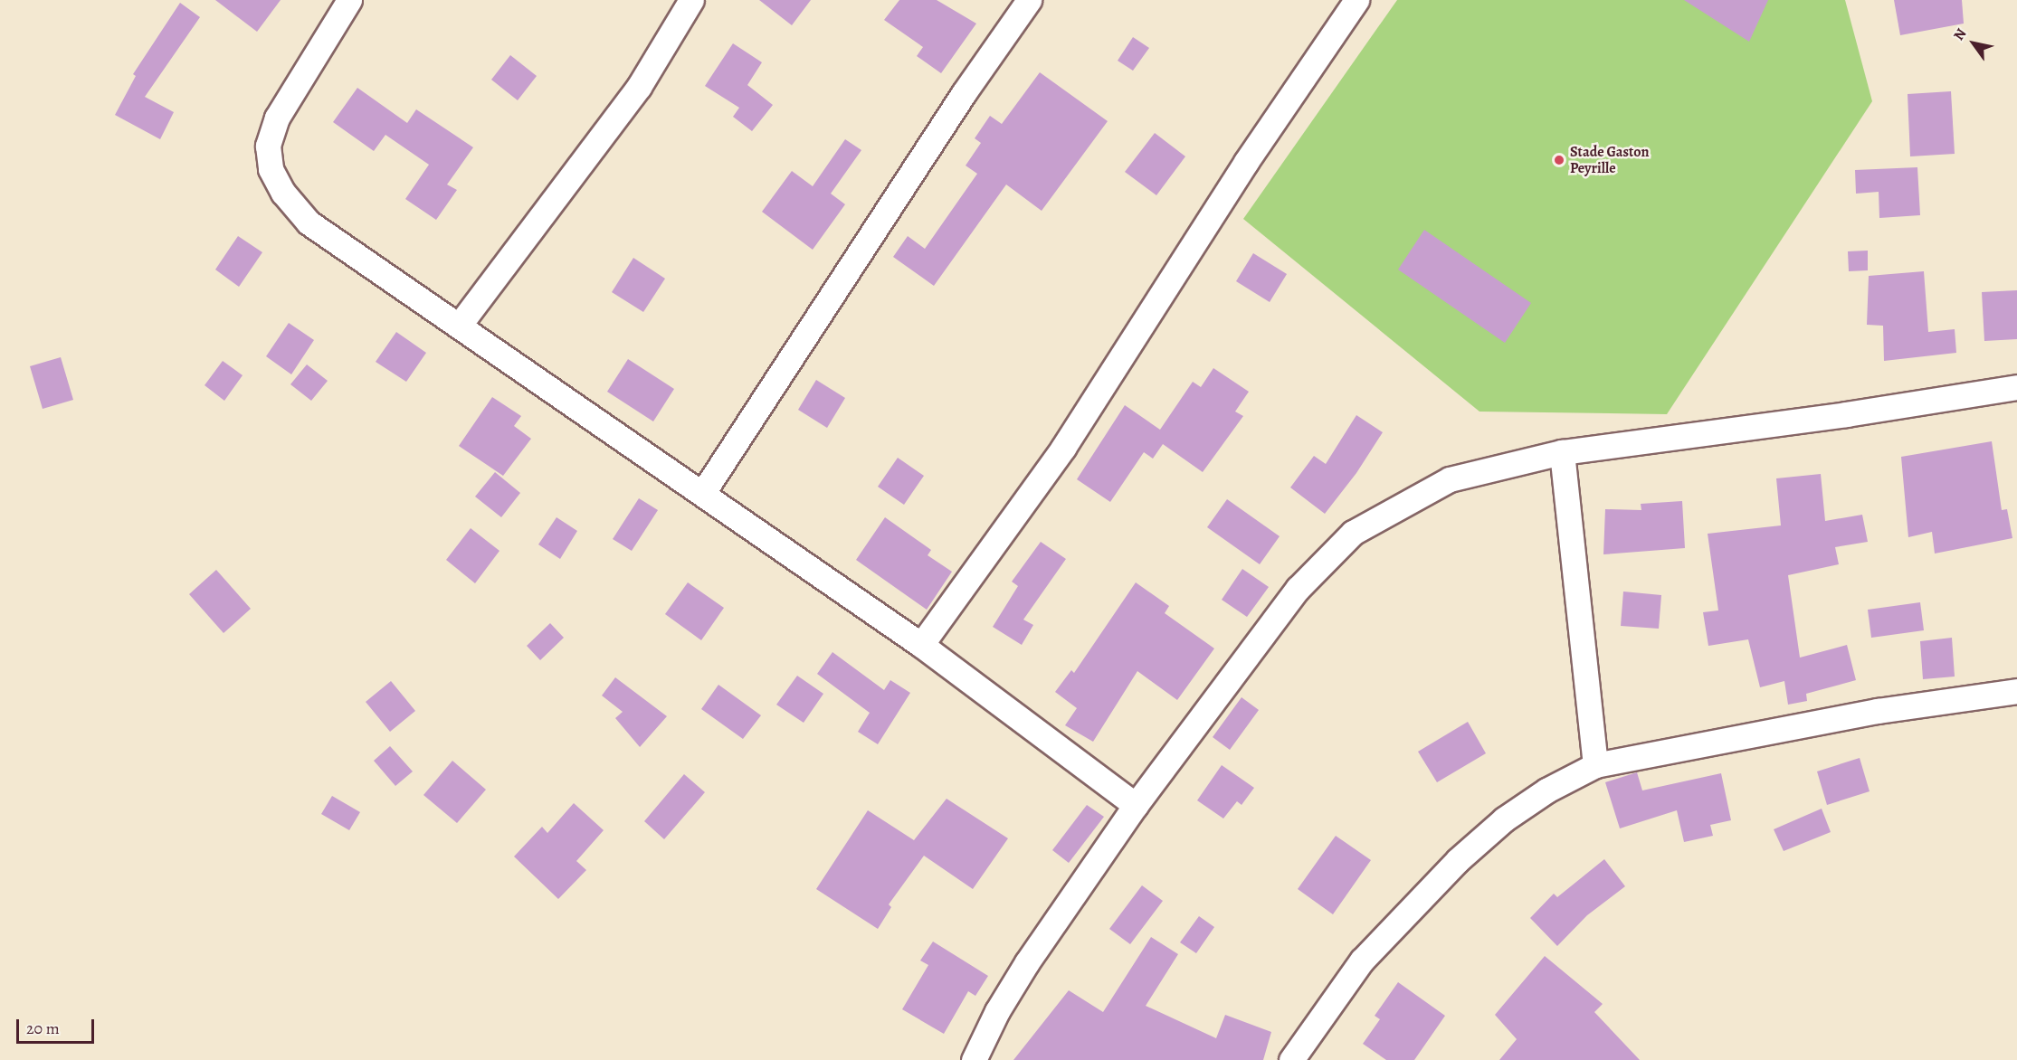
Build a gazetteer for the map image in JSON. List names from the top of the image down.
{
  "places": ["Stade Gaston Peyrille"],
  "scale_bar": "20 m",
  "north": "top left"
}
